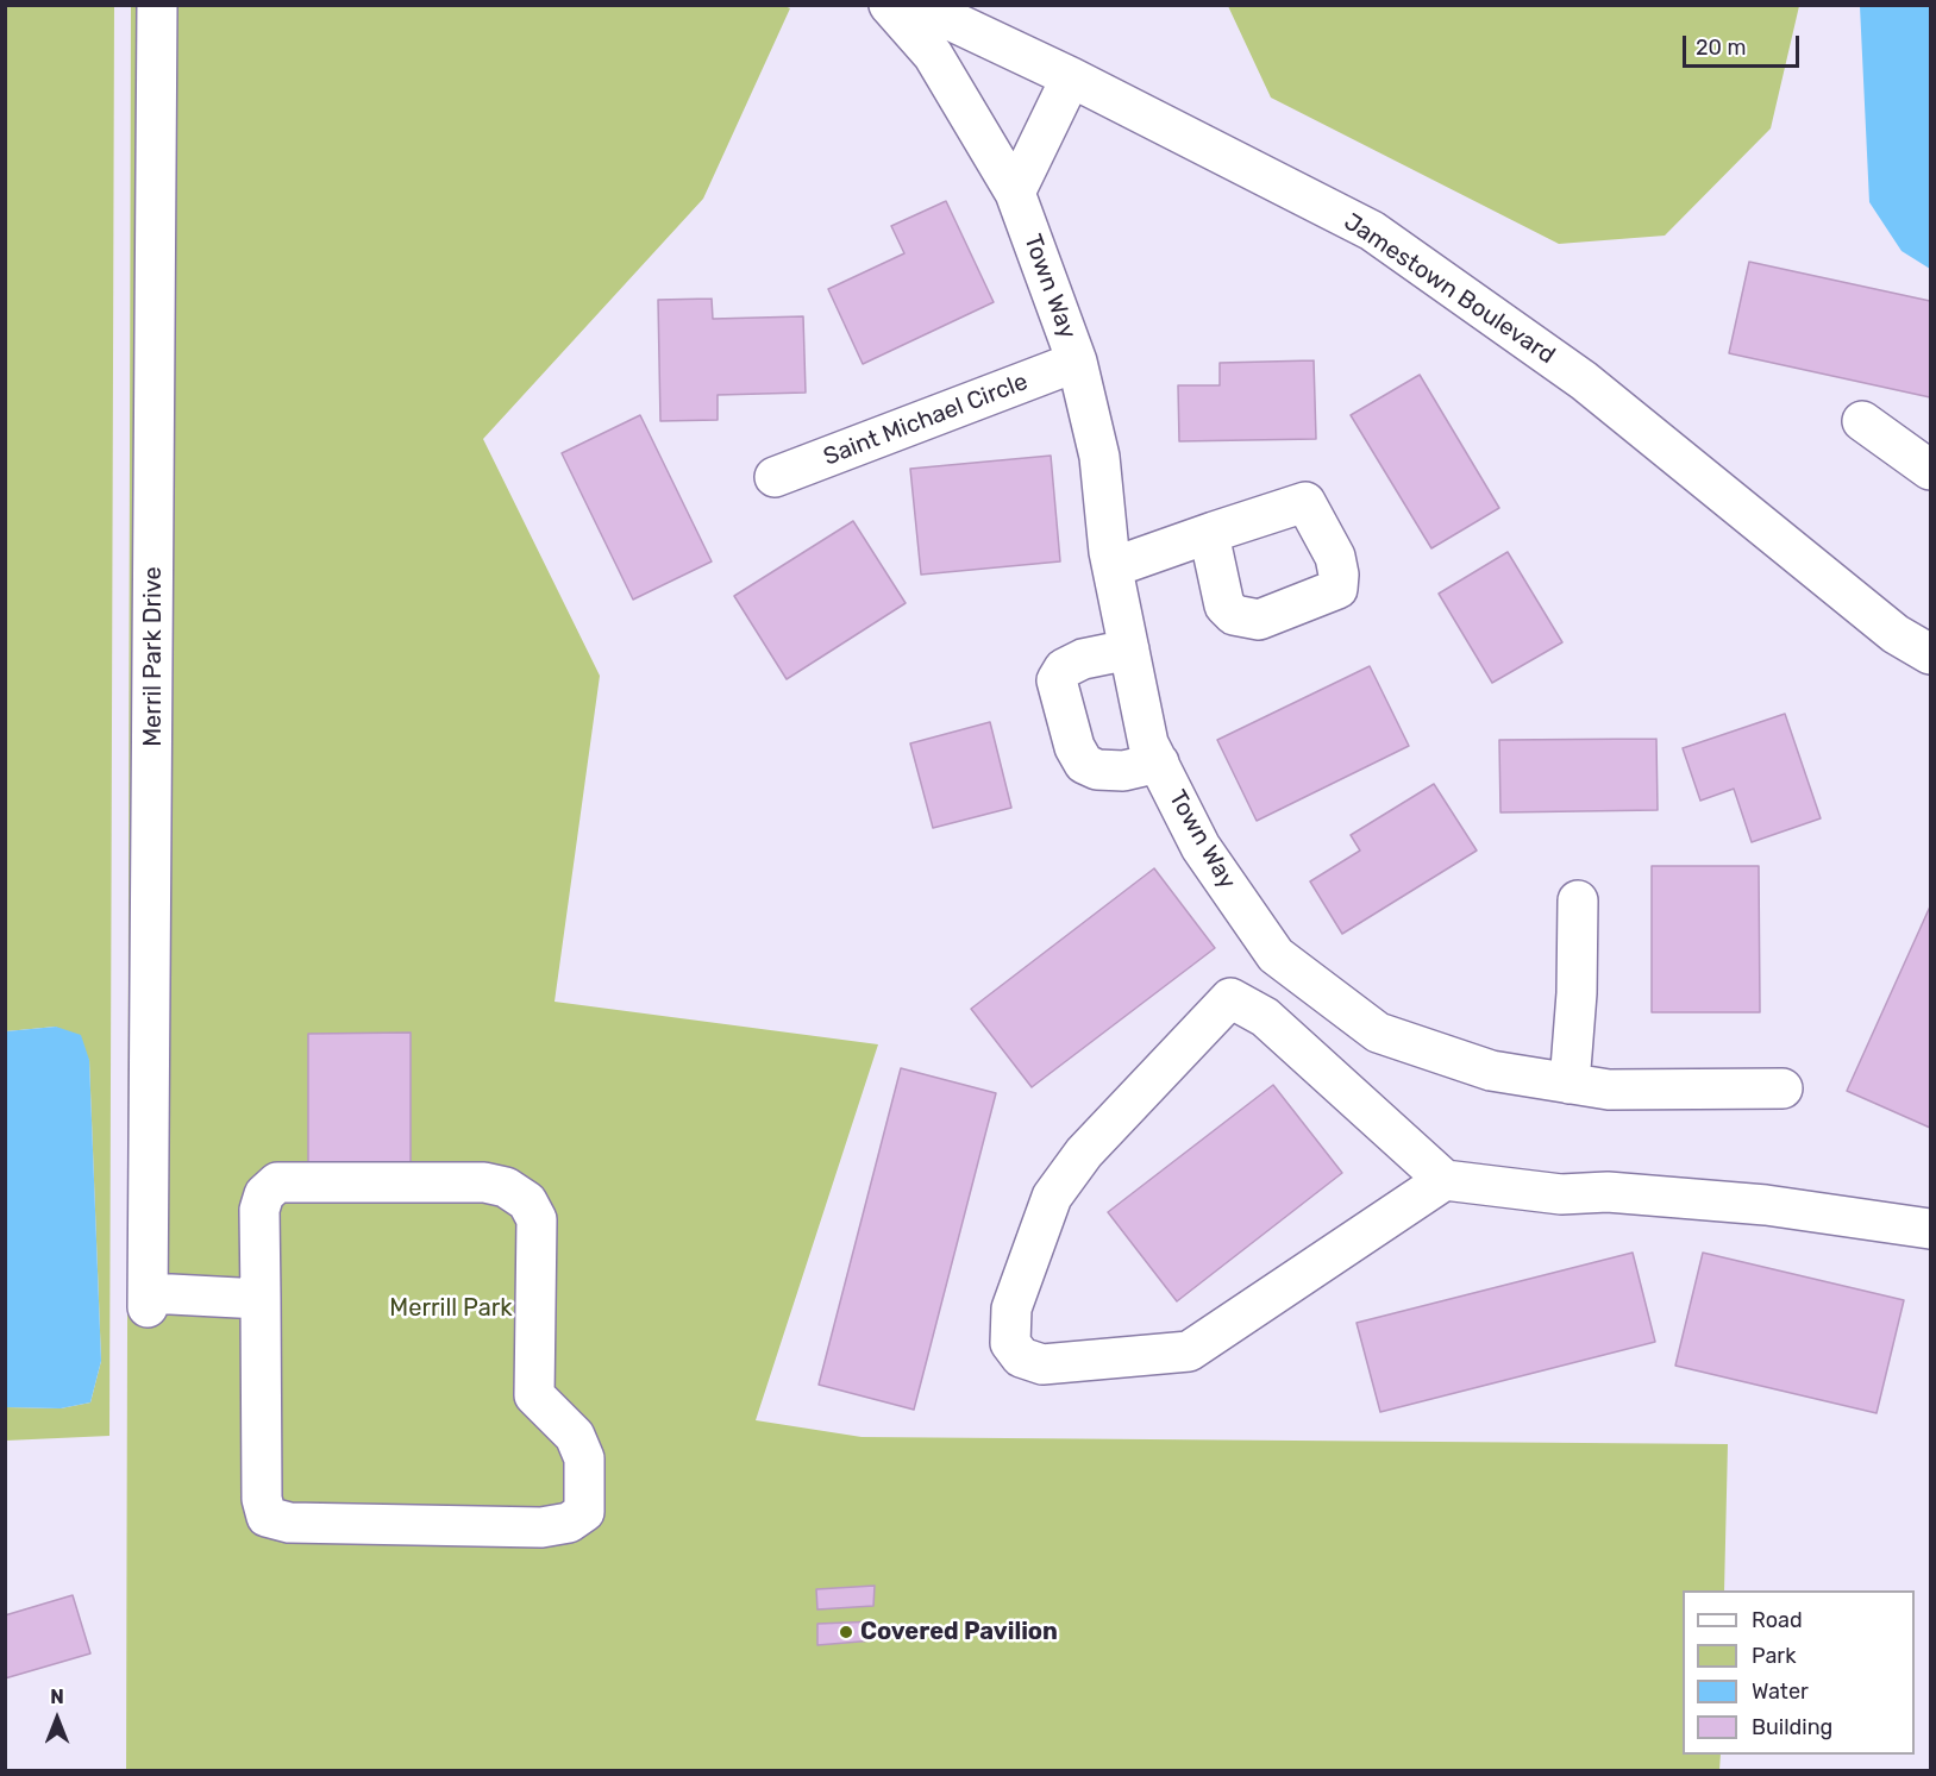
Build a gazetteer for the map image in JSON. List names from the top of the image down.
{
  "streets": {
    "street": [
      "Town Way",
      "Jamestown Boulevard",
      "Saint Michael Circle",
      "Merril Park Drive"
    ]
  },
  "crossings": [
    ["Town Way", "Saint Michael Circle"]
  ],
  "parks": ["Merrill Park"],
  "places": ["Covered Pavilion"],
  "legend": [
    "Road",
    "Park",
    "Water",
    "Building"
  ],
  "scale_bar": "20 m",
  "north": "top"
}
